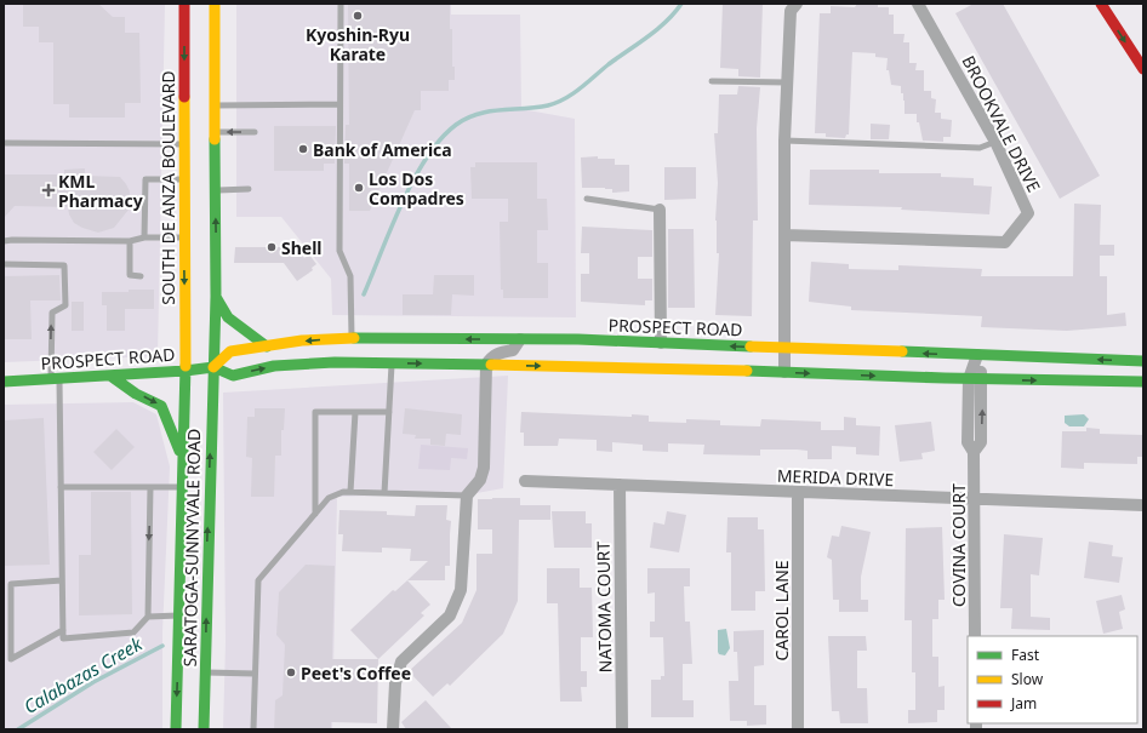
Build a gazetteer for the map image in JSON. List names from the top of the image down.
{
  "streets": {
    "main road": ["SOUTH DE ANZA BOULEVARD", "PROSPECT ROAD", "SARATOGA-SUNNYVALE ROAD"],
    "street": [
      "BROOKVALE DRIVE",
      "MERIDA DRIVE",
      "COVINA COURT",
      "NATOMA COURT",
      "CAROL LANE"
    ]
  },
  "crossings": [
    ["SOUTH DE ANZA BOULEVARD", "PROSPECT ROAD"],
    ["SOUTH DE ANZA BOULEVARD", "SARATOGA-SUNNYVALE ROAD"],
    ["PROSPECT ROAD", "COVINA COURT"],
    ["PROSPECT ROAD", "SARATOGA-SUNNYVALE ROAD"],
    ["MERIDA DRIVE", "COVINA COURT"],
    ["MERIDA DRIVE", "NATOMA COURT"],
    ["MERIDA DRIVE", "CAROL LANE"]
  ],
  "water": ["Calabazas Creek"],
  "places": {
    "other": [
      "Kyoshin-Ryu Karate",
      "Bank of America",
      "Los Dos Compadres",
      "Shell",
      "Peet's Coffee"
    ],
    "health": ["KML Pharmacy"]
  },
  "legend": ["Fast", "Slow", "Jam"]
}
